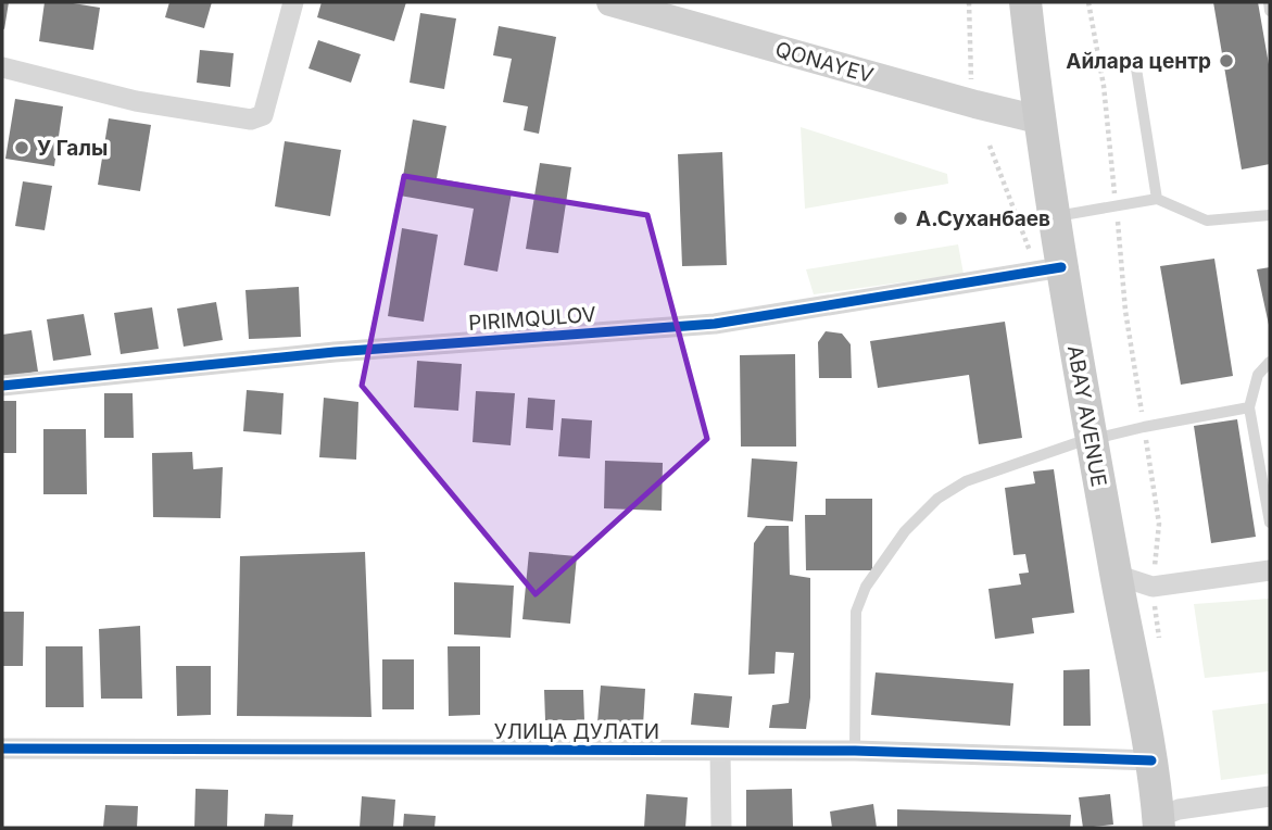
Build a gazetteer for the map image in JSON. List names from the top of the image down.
{
  "streets": {
    "main road": ["QONAYEV", "ABAY AVENUE"],
    "street": ["PIRIMQULOV", "УЛИЦА ДУЛАТИ"]
  },
  "crossings": [
    ["QONAYEV", "ABAY AVENUE"],
    ["PIRIMQULOV", "ABAY AVENUE"],
    ["ABAY AVENUE", "УЛИЦА ДУЛАТИ"]
  ],
  "places": ["Айлара центр", "У Галы", "А.Суханбаев"]
}
